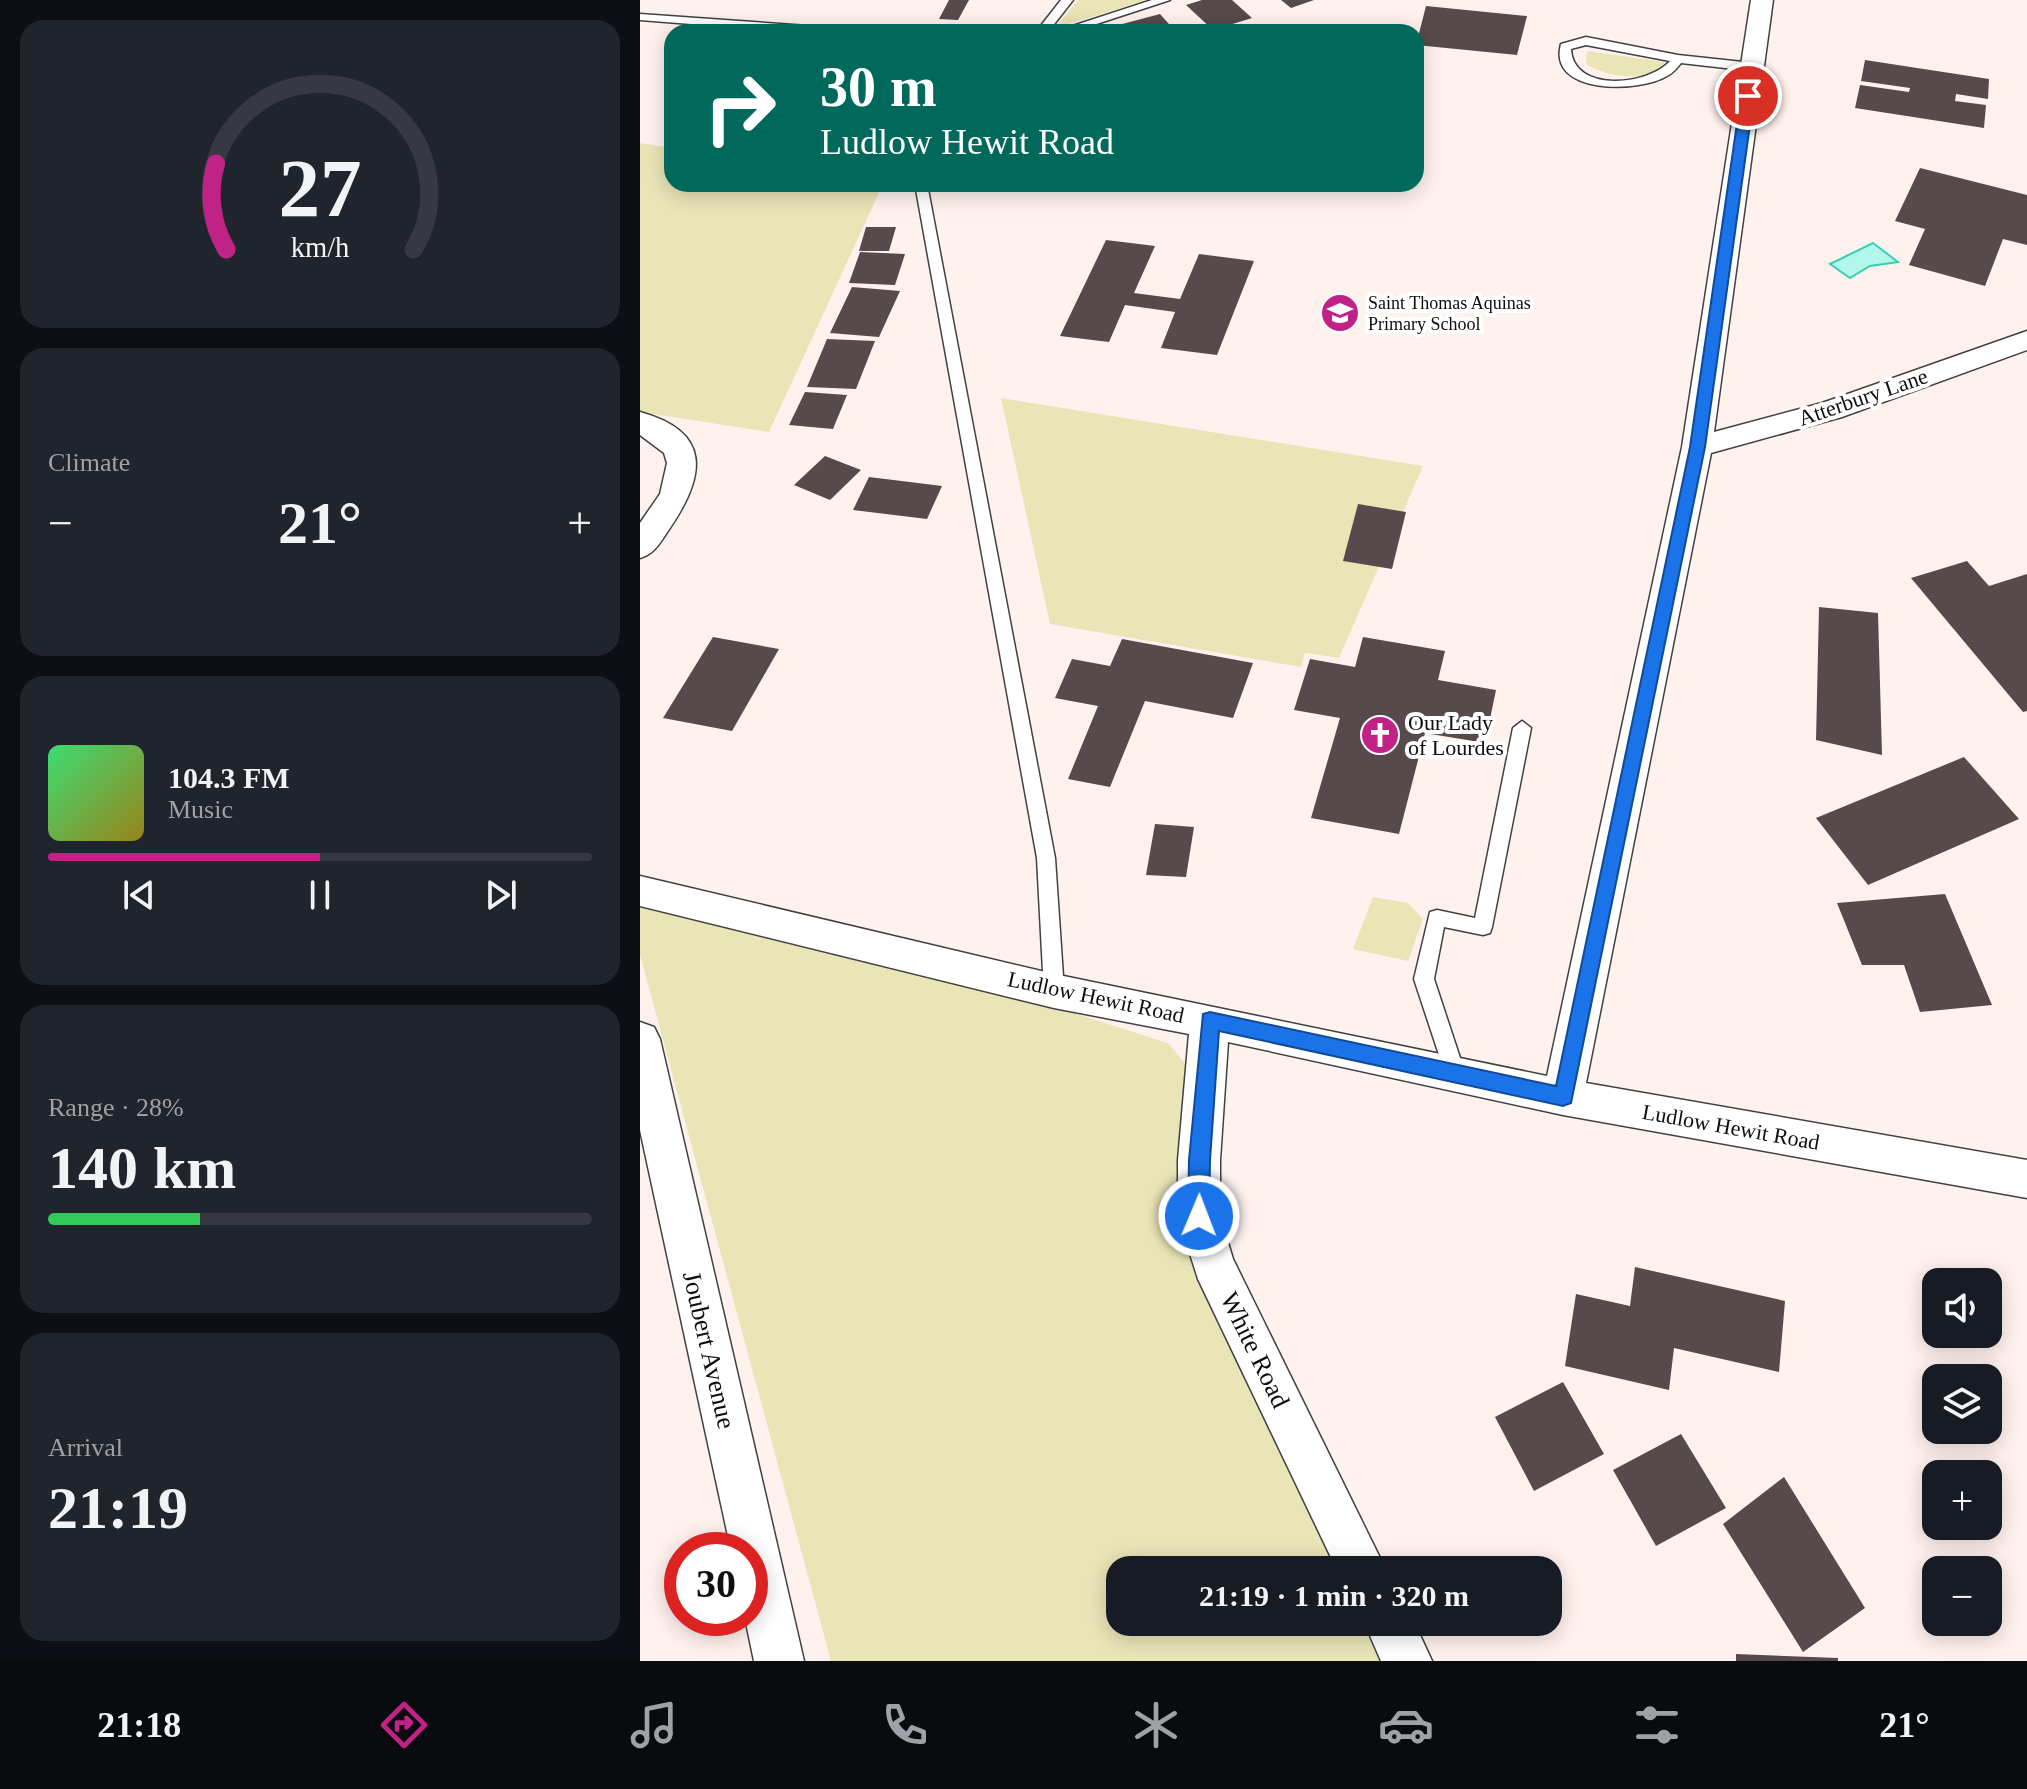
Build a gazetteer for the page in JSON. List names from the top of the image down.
{
  "streets": {
    "street": [
      "Atterbury Lane",
      "Ludlow Hewit Road",
      "Joubert Avenue",
      "White Road"
    ]
  },
  "crossings": [
    ["Ludlow Hewit Road", "White Road"]
  ],
  "places": {
    "school or university": ["Saint Thomas Aquinas Primary School"],
    "church": ["Our Lady of Lourdes"]
  },
  "page": {
    "turn": ["30 m", "Ludlow Hewit Road"],
    "tile": [
      "Climate",
      ["Range · 28%", "140 km"],
      ["Arrival", "21:19"]
    ],
    "heat": ["−", "21°", "+"],
    "song": ["104.3 FM", "Music"],
    "map_buttons": ["+", "−"],
    "limit": "30",
    "trip": "21:19 · 1 min · 320 m",
    "tabs": ["21:18", "21°"],
    "gauge": ["27", "km/h"]
  }
}
